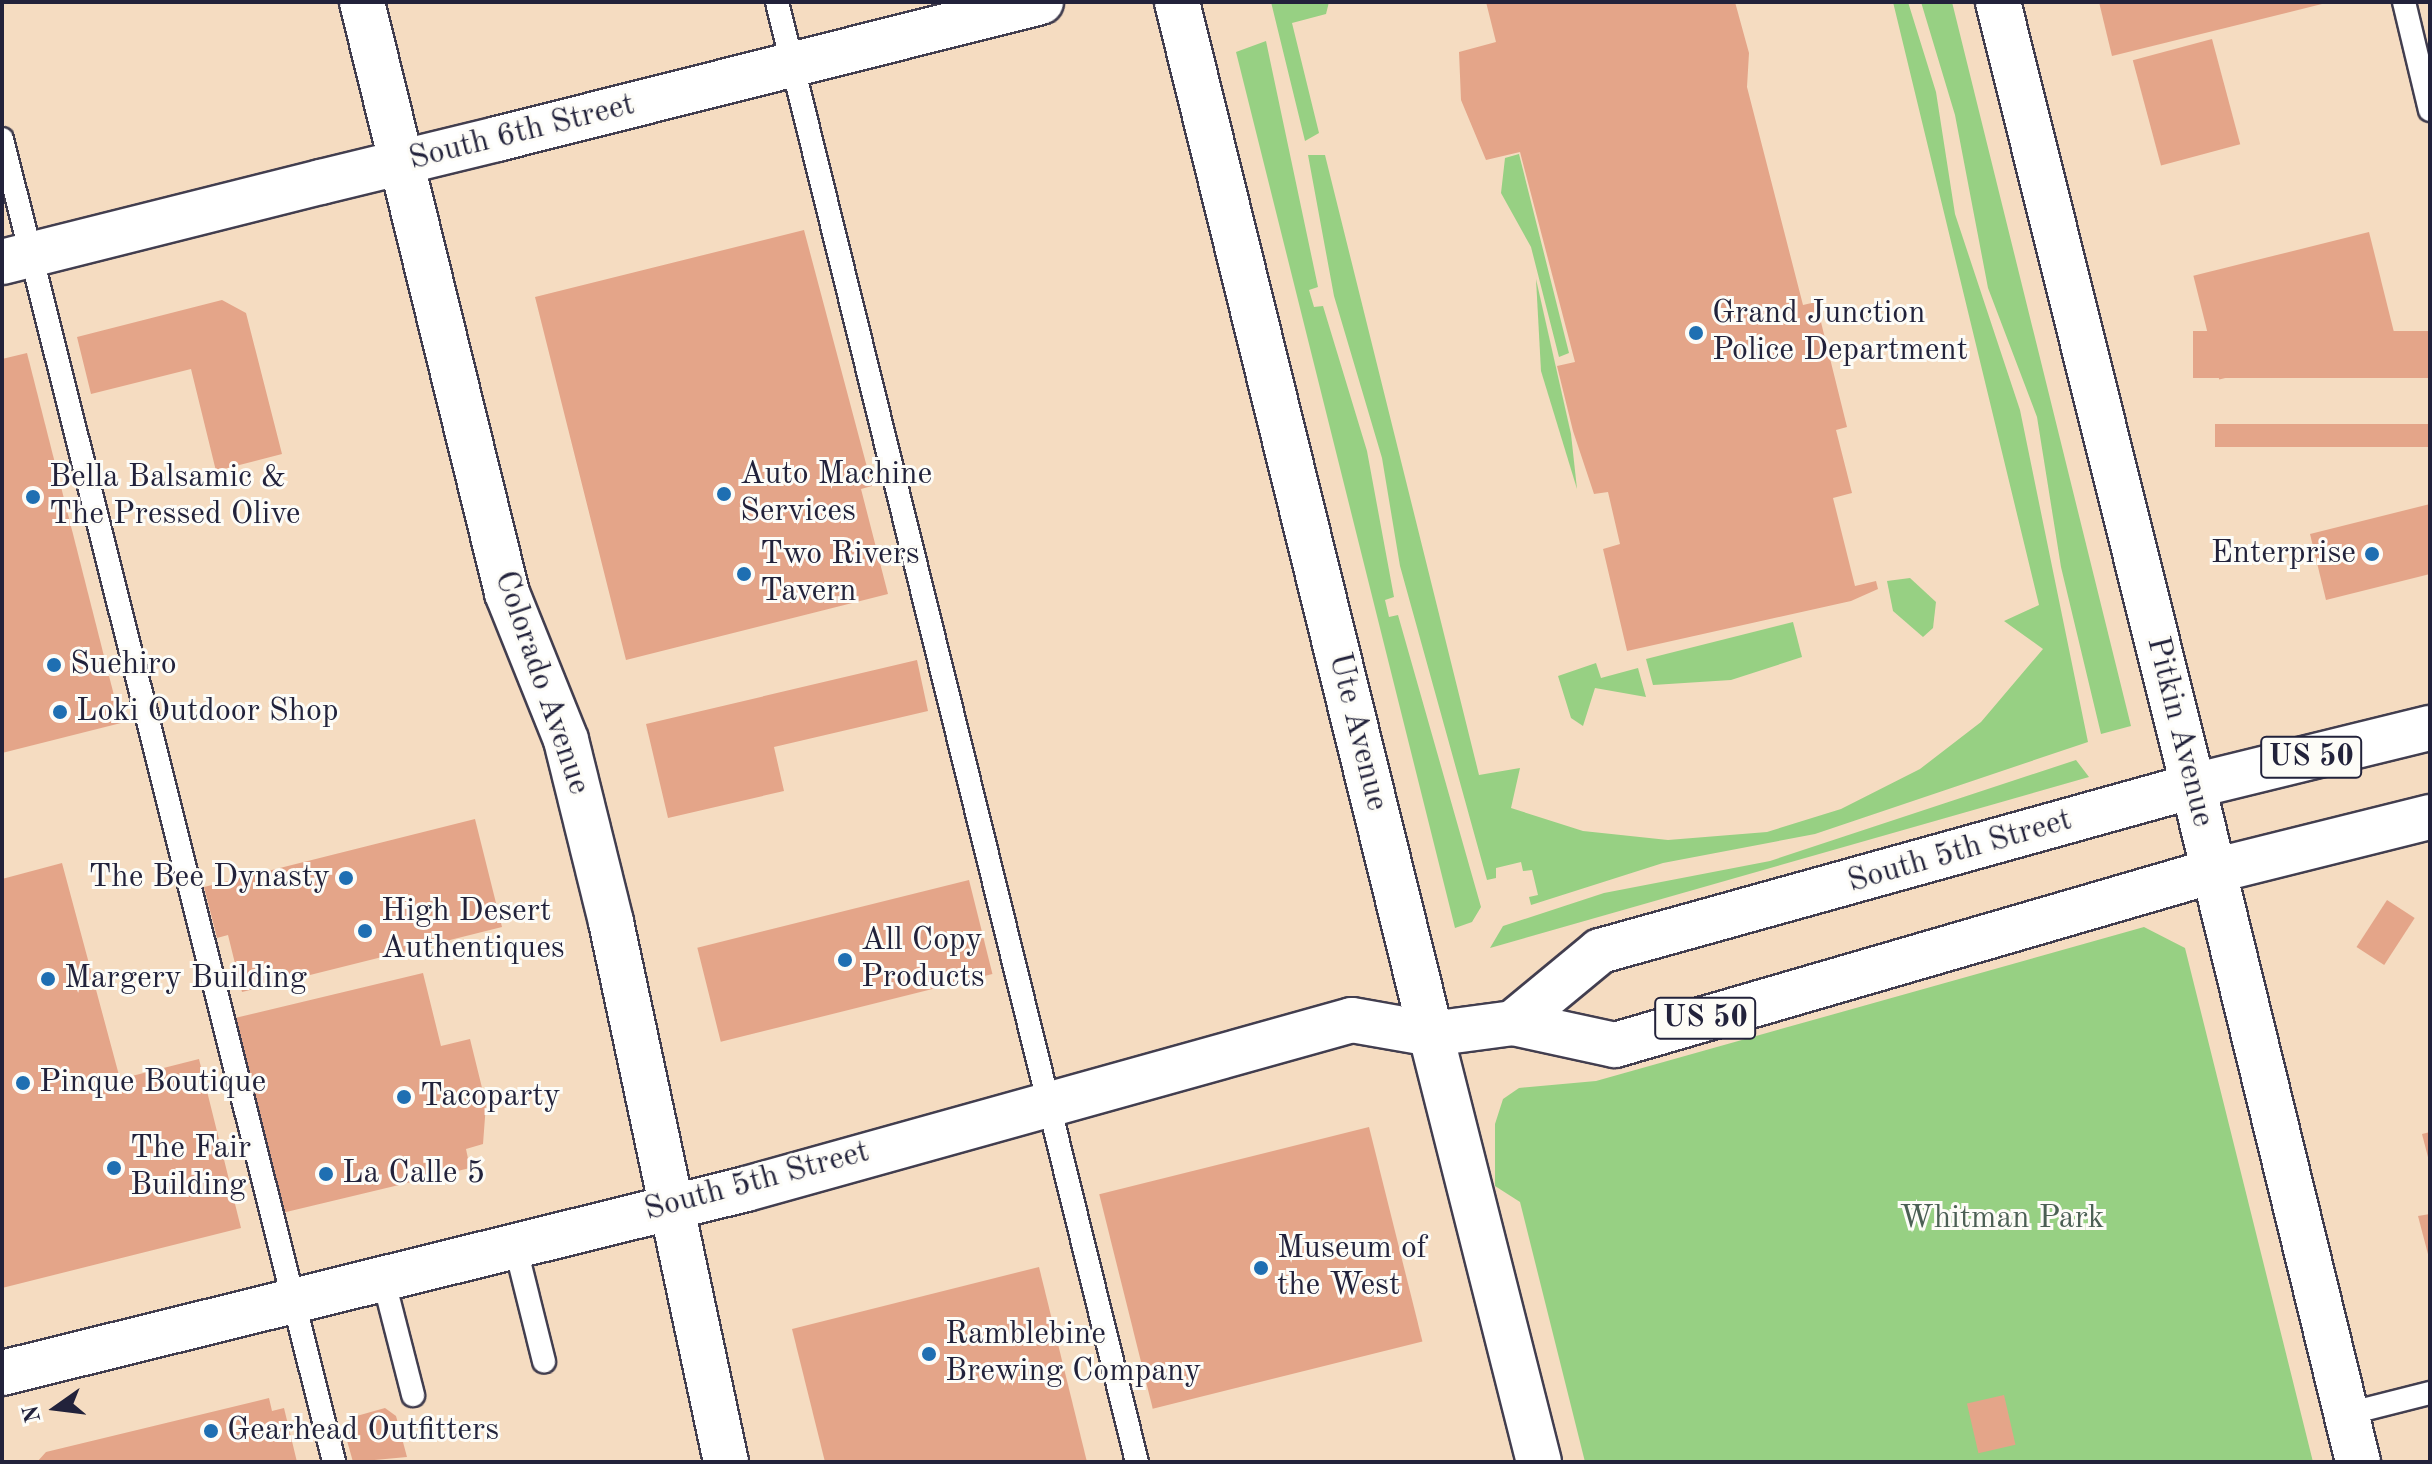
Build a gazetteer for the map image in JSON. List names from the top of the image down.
{
  "streets": {
    "main road": [
      "South 6th Street",
      "Colorado Avenue",
      "Ute Avenue",
      "Pitkin Avenue",
      "US 50",
      "South 5th Street"
    ]
  },
  "crossings": [
    ["South 6th Street", "Colorado Avenue"],
    ["Colorado Avenue", "South 5th Street"],
    ["Ute Avenue", "South 5th Street"],
    ["Pitkin Avenue", "South 5th Street"]
  ],
  "parks": ["Whitman Park"],
  "places": [
    "Grand Junction Police Department",
    "Auto Machine Services",
    "Bella Balsamic & The Pressed Olive",
    "Enterprise",
    "Two Rivers Tavern",
    "Suehiro",
    "Loki Outdoor Shop",
    "The Bee Dynasty",
    "High Desert Authentiques",
    "All Copy Products",
    "Margery Building",
    "Pinque Boutique",
    "Tacoparty",
    "The Fair Building",
    "La Calle 5",
    "Museum of the West",
    "Ramblebine Brewing Company",
    "Gearhead Outfitters"
  ],
  "north": "left"
}
